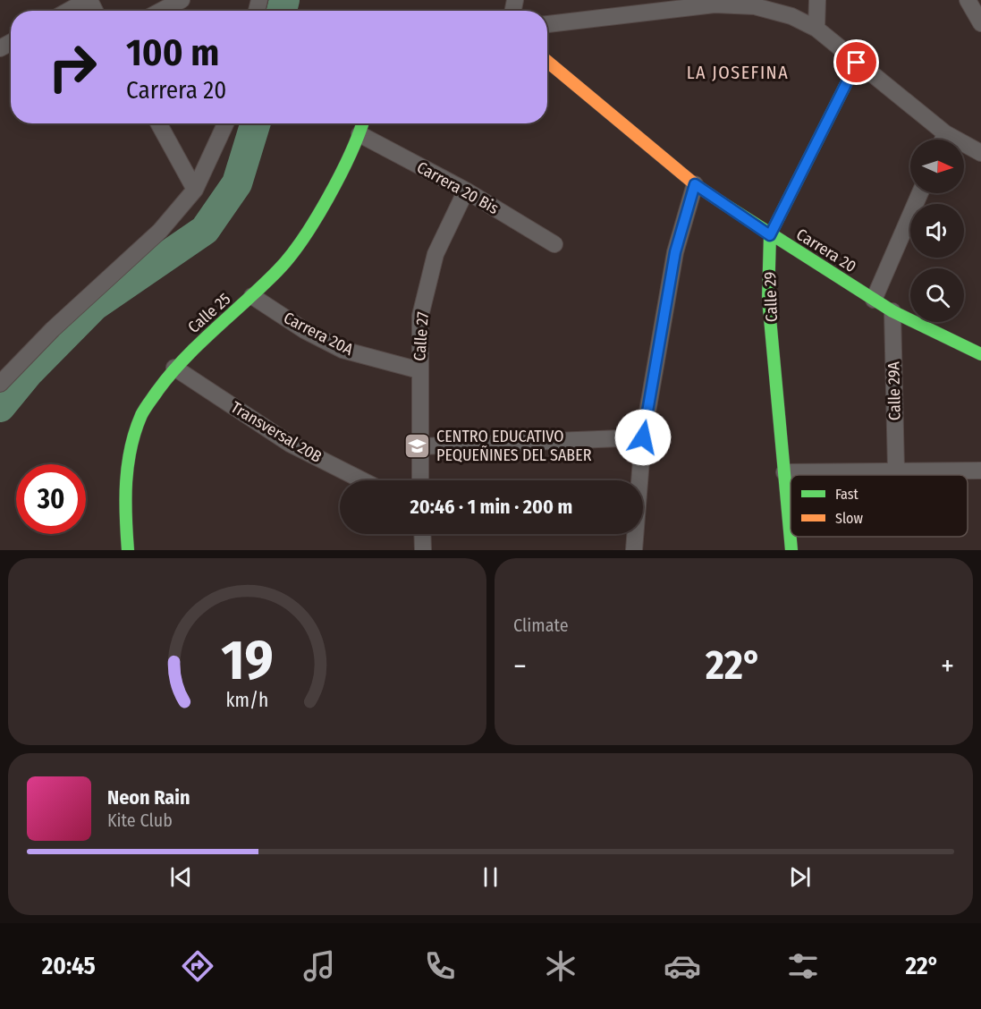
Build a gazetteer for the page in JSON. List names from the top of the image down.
{
  "streets": {
    "street": [
      "Carrera 20 Bis",
      "Carrera 20",
      "Calle 29",
      "Calle 25",
      "Carrera 20A",
      "Calle 27",
      "Calle 29A",
      "Transversal 20B"
    ]
  },
  "crossings": [
    ["Carrera 20 Bis", "Calle 25"],
    ["Carrera 20 Bis", "Calle 27"],
    ["Carrera 20", "Calle 29"],
    ["Carrera 20", "Calle 29A"],
    ["Calle 25", "Carrera 20A"],
    ["Calle 25", "Transversal 20B"],
    ["Carrera 20A", "Calle 27"]
  ],
  "districts": ["LA JOSEFINA"],
  "places": {
    "school or university": ["CENTRO EDUCATIVO PEQUEÑINES DEL SABER"]
  },
  "legend": ["Fast", "Slow"],
  "north": "right",
  "page": {
    "turn": ["100 m", "Carrera 20"],
    "limit": "30",
    "trip": "20:46 · 1 min · 200 m",
    "tile": "Climate",
    "heat": ["−", "22°", "+"],
    "song": ["Neon Rain", "Kite Club"],
    "tabs": ["20:45", "22°"],
    "gauge": ["19", "km/h"]
  }
}
